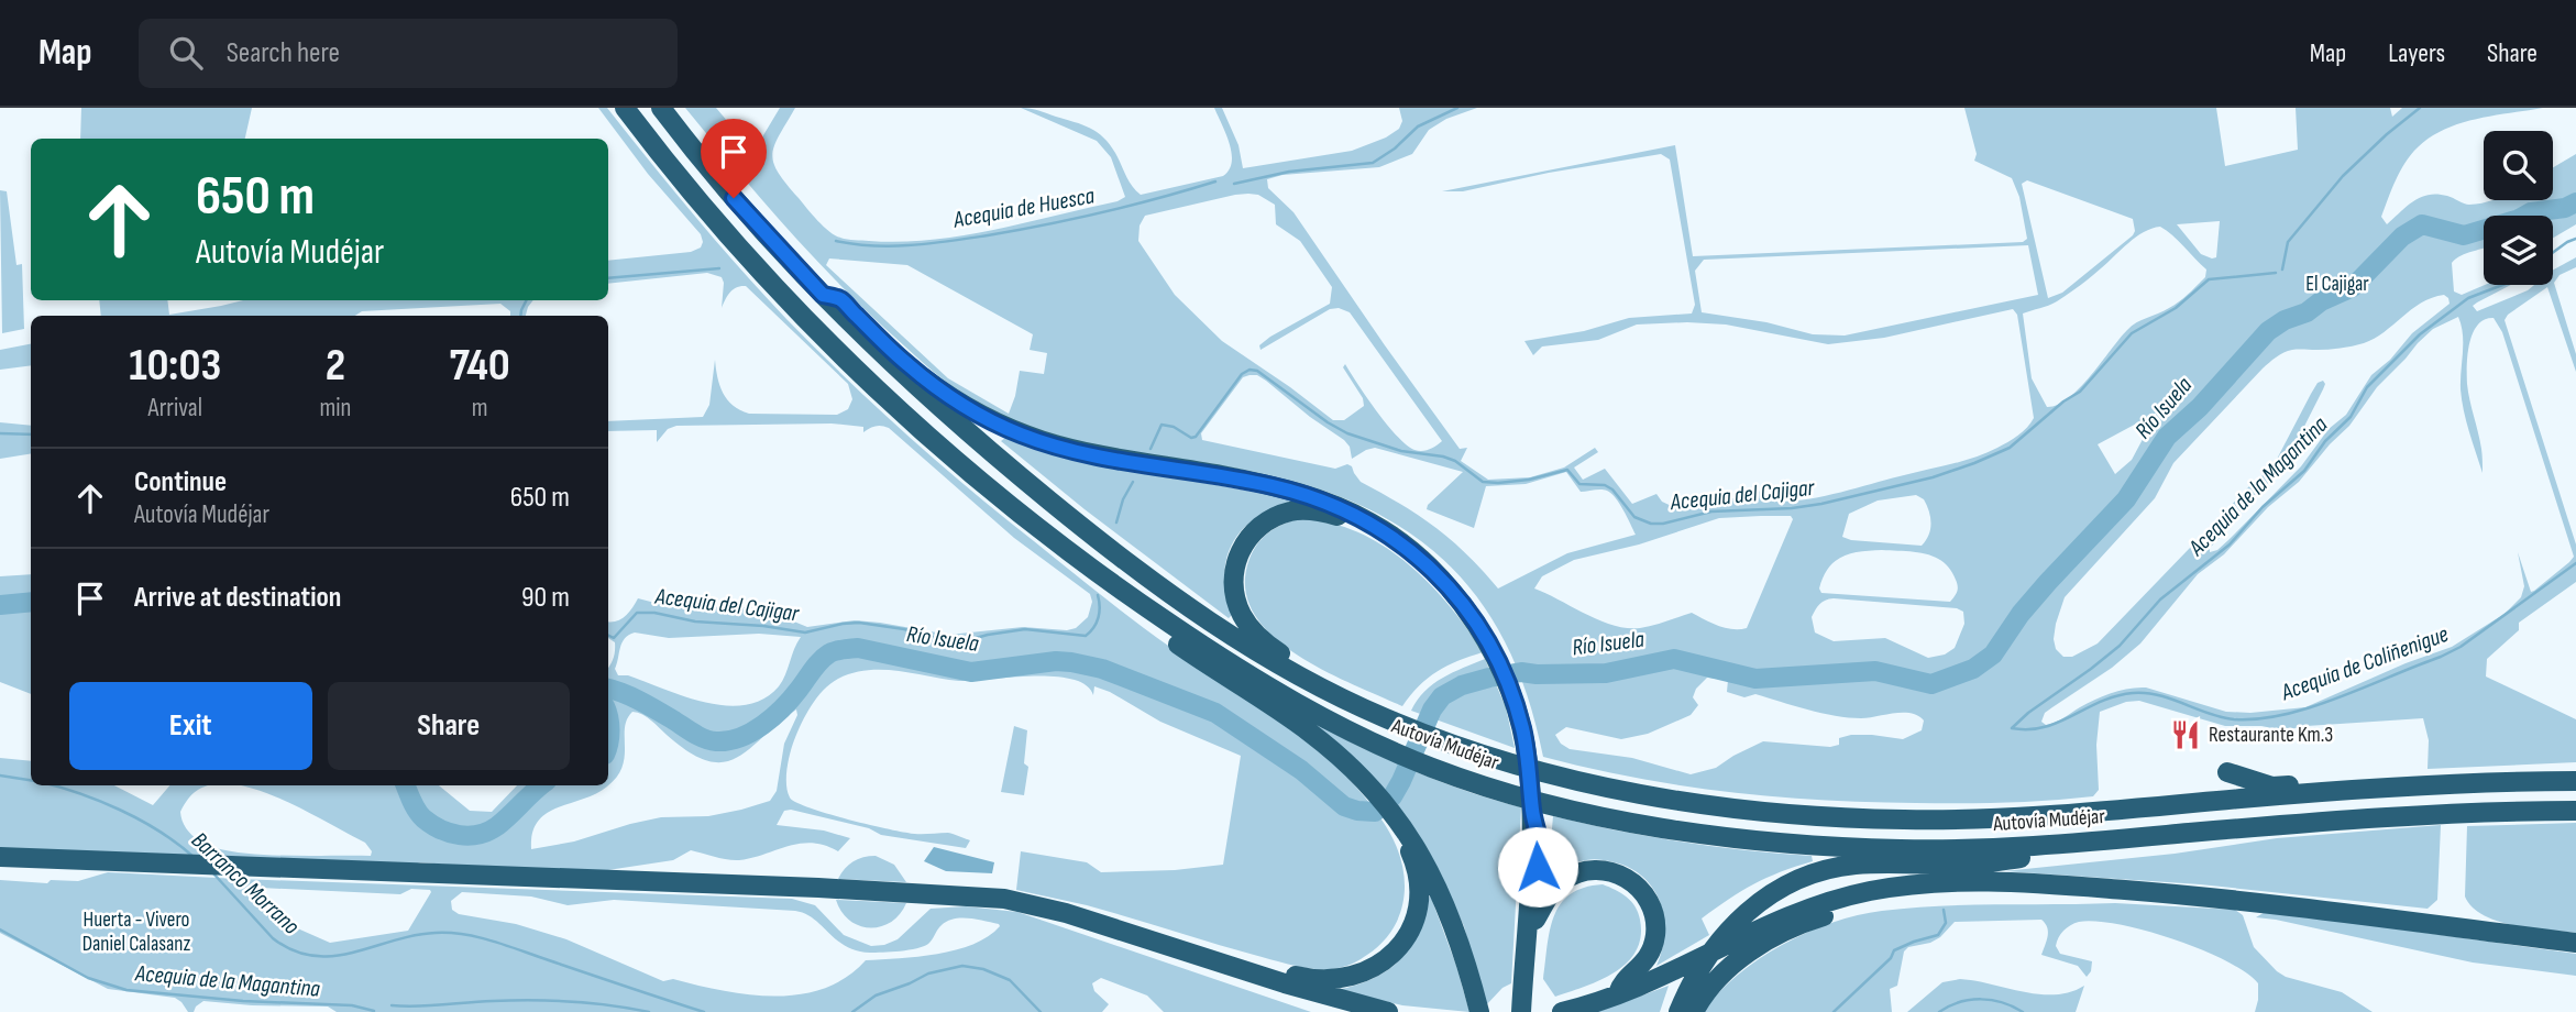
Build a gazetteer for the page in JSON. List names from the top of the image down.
{
  "streets": {
    "highway": ["Autovía Mudéjar"]
  },
  "water": [
    "Acequia de Huesca",
    "Río Isuela",
    "Acequia de la Magantina",
    "Acequia del Cajigar",
    "Acequia de Coliñenigue",
    "Barranco Morrano"
  ],
  "parks": ["El Cajigar", "Huerta - Vivero Daniel Calasanz"],
  "places": {
    "restaurant": ["Restaurante Km.3"]
  },
  "page": {
    "header": "Map",
    "search": "Search here",
    "nav": ["Map", "Layers", "Share"],
    "turn": ["650 m", "Autovía Mudéjar"],
    "eta": [
      "10:03",
      "Arrival",
      "2",
      "min",
      "740",
      "m"
    ],
    "list": [
      {
        "name": "Continue",
        "note": "Autovía Mudéjar",
        "value": "650 m"
      },
      {
        "name": "Arrive at destination",
        "value": "90 m"
      }
    ],
    "buttons": ["Exit", "Share"]
  }
}
